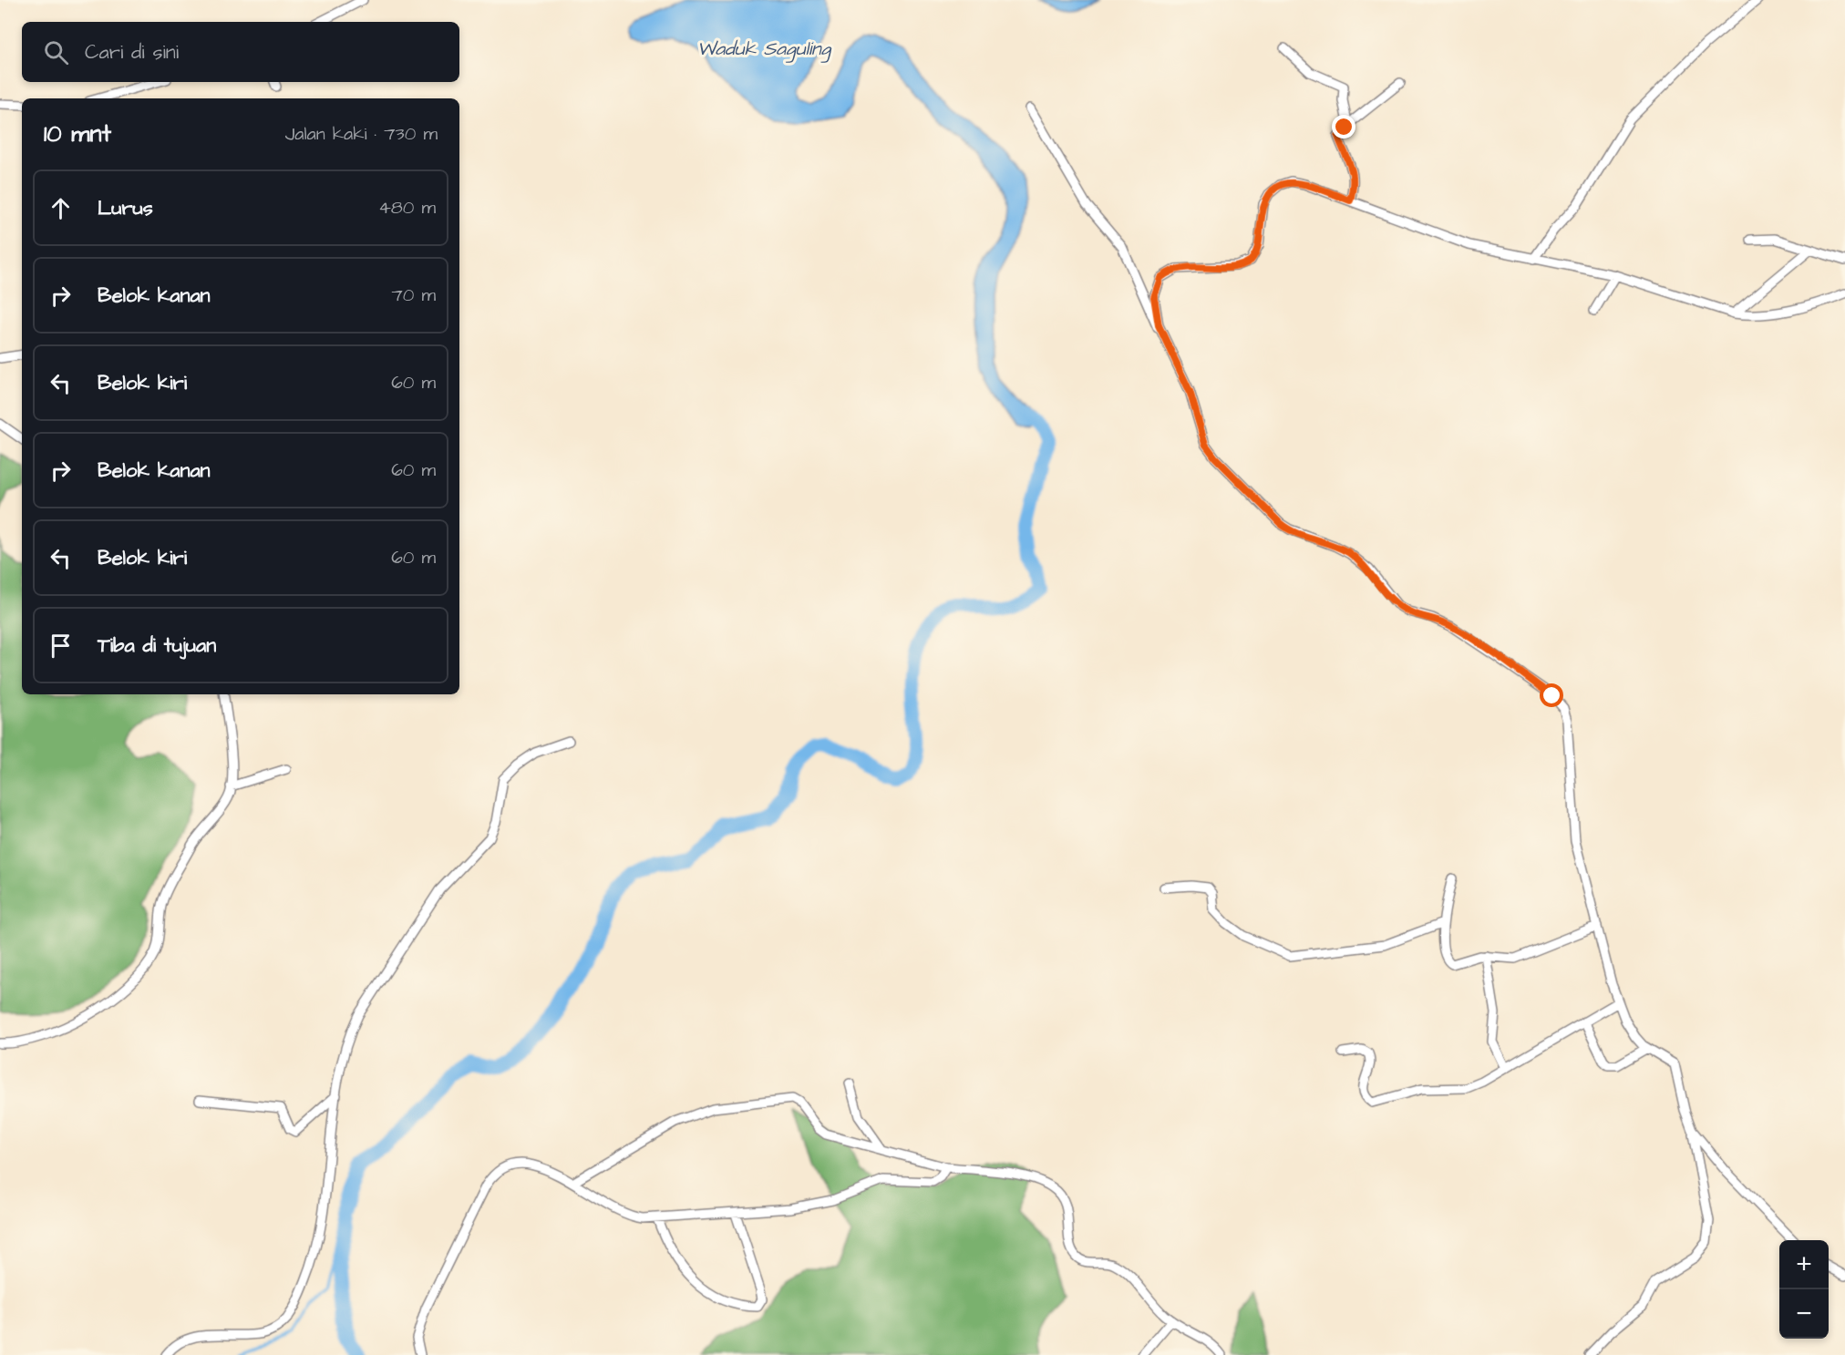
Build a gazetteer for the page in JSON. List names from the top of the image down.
{
  "water": ["Waduk Saguling"],
  "page": {
    "search": "Cari di sini",
    "heading": ["10 mnt", "Jalan kaki · 730 m"],
    "list": [
      ["Lurus", "480 m"],
      ["Belok kanan", "70 m"],
      ["Belok kiri", "60 m"],
      ["Belok kanan", "60 m"],
      ["Belok kiri", "60 m"],
      "Tiba di tujuan"
    ],
    "map_buttons": ["+", "−"]
  }
}
